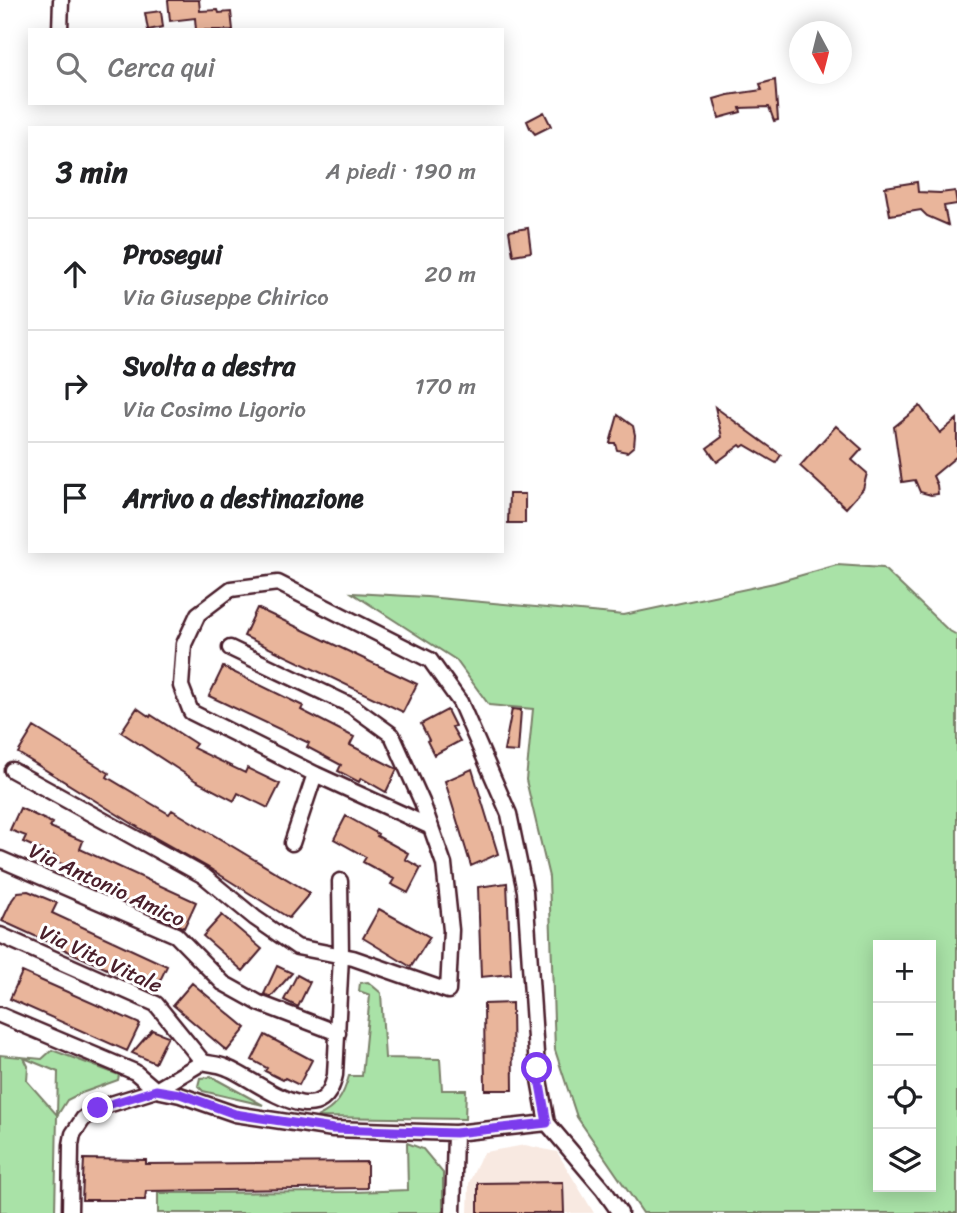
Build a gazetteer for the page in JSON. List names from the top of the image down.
{
  "streets": {
    "street": ["Via Antonio Amico", "Via Vito Vitale"]
  },
  "north": "bottom",
  "page": {
    "search": "Cerca qui",
    "heading": ["3 min", "A piedi · 190 m"],
    "list": [
      ["Prosegui", "Via Giuseppe Chirico", "20 m"],
      ["Svolta a destra", "Via Cosimo Ligorio", "170 m"],
      "Arrivo a destinazione"
    ],
    "map_buttons": ["+", "−"]
  }
}
